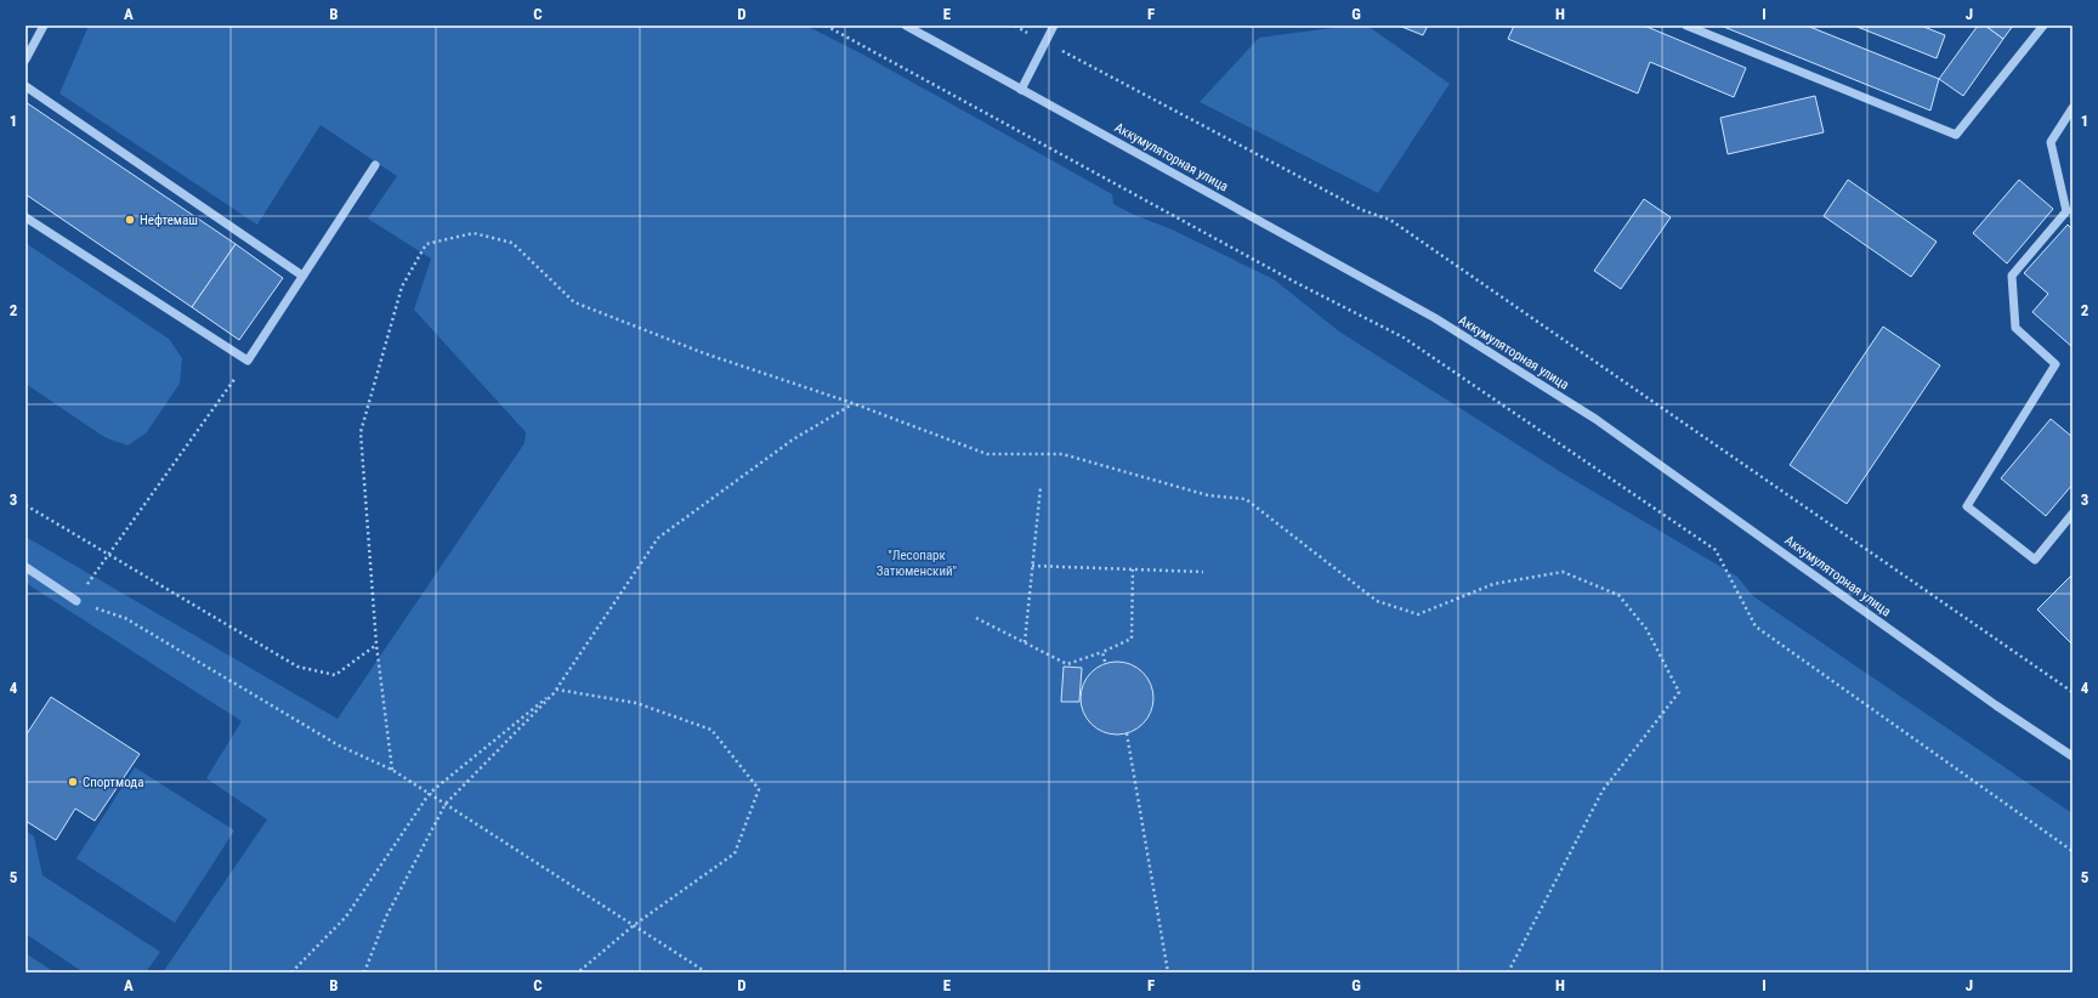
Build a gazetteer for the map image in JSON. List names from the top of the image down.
{
  "streets": {
    "street": ["Аккумуляторная улица"]
  },
  "parks": ["\"Лесопарк Затюменский\""],
  "places": ["Нефтемаш", "Спортмода"],
  "grid": {
    "columns": [
      "A",
      "B",
      "C",
      "D",
      "E",
      "F",
      "G",
      "H",
      "I",
      "J"
    ],
    "rows": [
      "1",
      "2",
      "3",
      "4",
      "5"
    ]
  }
}
